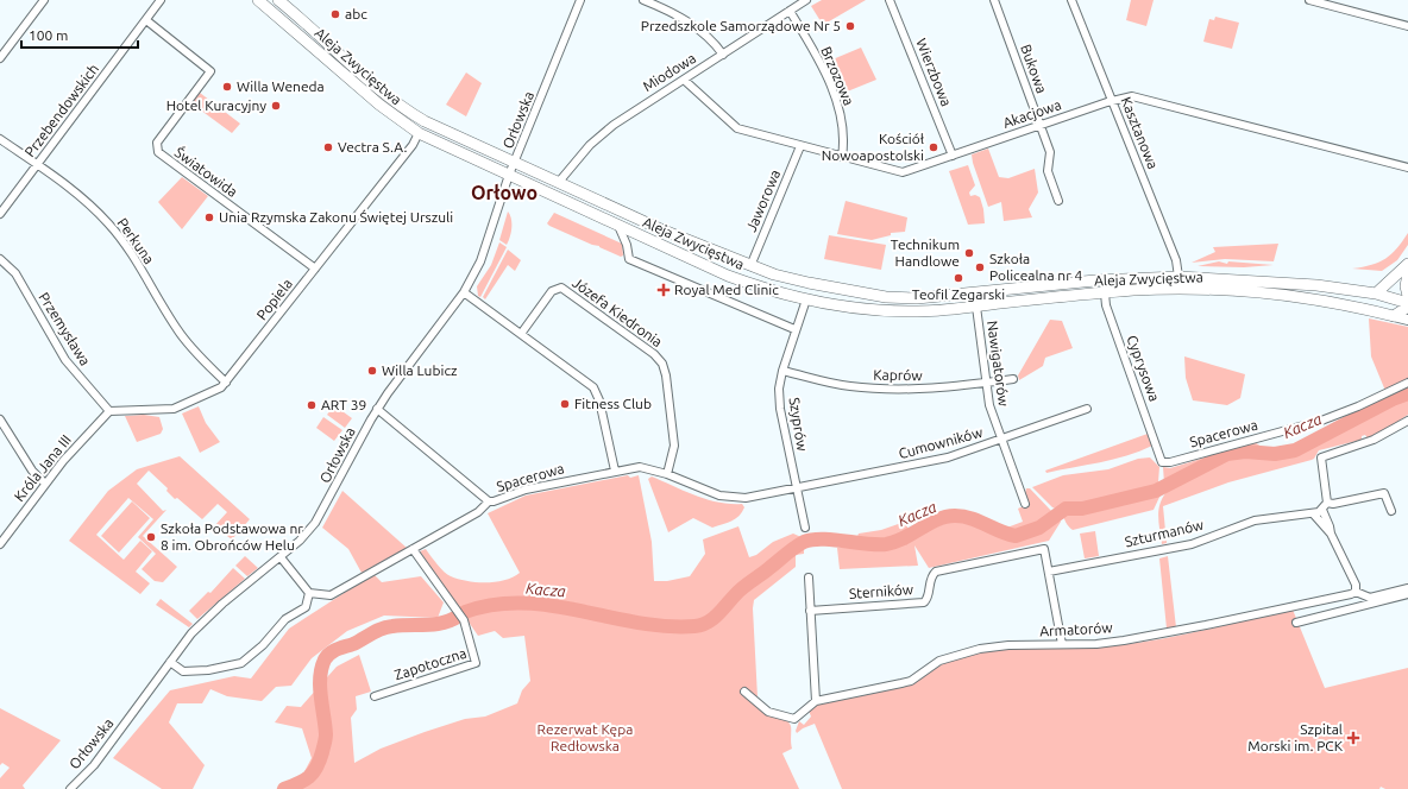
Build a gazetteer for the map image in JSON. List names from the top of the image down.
{
  "streets": {
    "main road": ["Aleja Zwycięstwa"],
    "street": [
      "Bukowa",
      "Miodowa",
      "Wierzbowa",
      "Brzozowa",
      "Przebendowskich",
      "Akacjowa",
      "Orłowska",
      "Kasztanowa",
      "Światowida",
      "Jaworowa",
      "Perkuna",
      "Popiela",
      "Józefa Kiedronia",
      "Przemysława",
      "Nawigatorów",
      "Cyprysowa",
      "Kaprów",
      "Szyprów",
      "Spacerowa",
      "Cumowników",
      "Króla Jana III",
      "Szturmanów",
      "Sterników",
      "Armatorów",
      "Zapotoczna"
    ]
  },
  "crossings": [
    ["Aleja Zwycięstwa", "Miodowa"],
    ["Aleja Zwycięstwa", "Orłowska"],
    ["Aleja Zwycięstwa", "Kasztanowa"],
    ["Aleja Zwycięstwa", "Jaworowa"],
    ["Aleja Zwycięstwa", "Popiela"],
    ["Aleja Zwycięstwa", "Nawigatorów"],
    ["Aleja Zwycięstwa", "Cyprysowa"],
    ["Aleja Zwycięstwa", "Szyprów"],
    ["Bukowa", "Akacjowa"],
    ["Miodowa", "Brzozowa"],
    ["Miodowa", "Akacjowa"],
    ["Wierzbowa", "Akacjowa"],
    ["Brzozowa", "Akacjowa"],
    ["Przebendowskich", "Światowida"],
    ["Przebendowskich", "Perkuna"],
    ["Akacjowa", "Kasztanowa"],
    ["Akacjowa", "Jaworowa"],
    ["Światowida", "Popiela"],
    ["Perkuna", "Popiela"],
    ["Popiela", "Przemysława"],
    ["Popiela", "Króla Jana III"],
    ["Józefa Kiedronia", "Spacerowa"],
    ["Przemysława", "Króla Jana III"],
    ["Nawigatorów", "Kaprów"],
    ["Nawigatorów", "Cumowników"],
    ["Cyprysowa", "Spacerowa"],
    ["Kaprów", "Szyprów"],
    ["Szyprów", "Spacerowa"],
    ["Szyprów", "Cumowników"],
    ["Spacerowa", "Cumowników"],
    ["Spacerowa", "Zapotoczna"],
    ["Szturmanów", "Sterników"]
  ],
  "districts": ["Orłowo"],
  "water": ["Kacza"],
  "parks": ["Rezerwat Kępa Redłowska"],
  "places": {
    "other": [
      "abc",
      "Przedszkole Samorządowe Nr 5",
      "Willa Weneda",
      "Hotel Kuracyjny",
      "Vectra S.A.",
      "Kościół Nowoapostolski",
      "Unia Rzymska Zakonu Świętej Urszuli",
      "Technikum Handlowe",
      "Szkoła Policealna nr 4",
      "Teofil Zegarski",
      "Willa Lubicz",
      "Fitness Club",
      "ART 39",
      "Szkoła Podstawowa nr 8 im. Obrońców Helu"
    ],
    "health": ["Royal Med Clinic", "Szpital Morski im. PCK"]
  },
  "scale_bar": "100 m"
}
